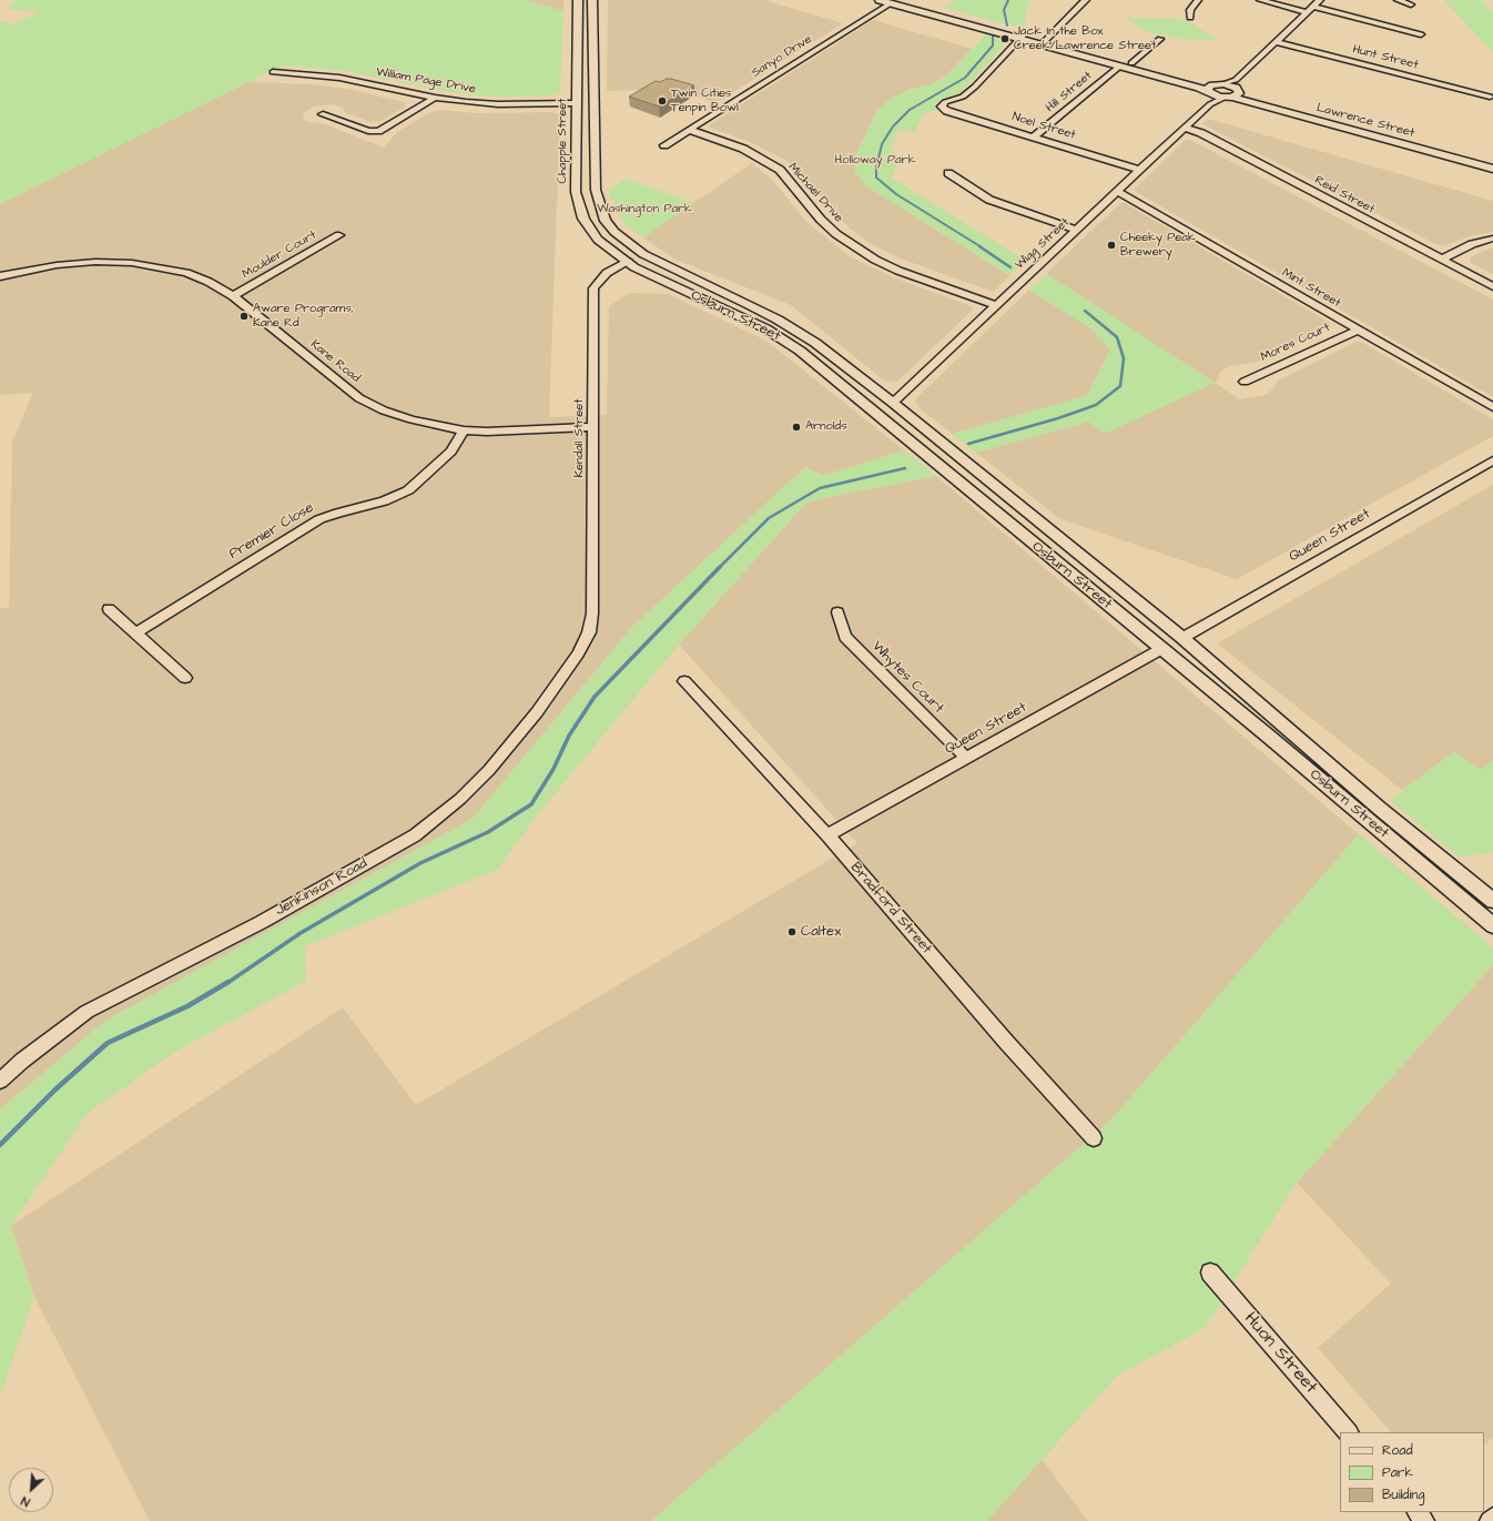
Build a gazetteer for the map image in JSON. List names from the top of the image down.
{
  "streets": {
    "street": [
      "Sanyo Drive",
      "Hunt Street",
      "William Page Drive",
      "Hill Street",
      "Lawrence Street",
      "Noel Street",
      "Chapple Street",
      "Michael Drive",
      "Reid Street",
      "Wigg Street",
      "Moulder Court",
      "Mint Street",
      "Osburn Street",
      "Mores Court",
      "Kane Road",
      "Kendall Street",
      "Premier Close",
      "Queen Street",
      "Whytes Court",
      "Jenkinson Road",
      "Bradford Street",
      "Huon Street"
    ]
  },
  "crossings": [
    ["Sanyo Drive", "Michael Drive"],
    ["Hunt Street", "Wigg Street"],
    ["William Page Drive", "Chapple Street"],
    ["Hill Street", "Noel Street"],
    ["Lawrence Street", "Wigg Street"],
    ["Noel Street", "Wigg Street"],
    ["Chapple Street", "Osburn Street"],
    ["Chapple Street", "Kendall Street"],
    ["Michael Drive", "Wigg Street"],
    ["Reid Street", "Wigg Street"],
    ["Wigg Street", "Mint Street"],
    ["Wigg Street", "Osburn Street"],
    ["Moulder Court", "Kane Road"],
    ["Mint Street", "Mores Court"],
    ["Osburn Street", "Kendall Street"],
    ["Osburn Street", "Queen Street"],
    ["Kane Road", "Kendall Street"],
    ["Kane Road", "Premier Close"],
    ["Kendall Street", "Jenkinson Road"],
    ["Queen Street", "Whytes Court"],
    ["Queen Street", "Bradford Street"]
  ],
  "parks": ["Holloway Park", "Washington Park"],
  "places": [
    "Jack In the Box Creek/Lawrence Street",
    "Twin Cities Tenpin Bowl",
    "Cheeky Peak Brewery",
    "Aware Programs, Kane Rd",
    "Arnolds",
    "Caltex"
  ],
  "legend": ["Road", "Park", "Building"],
  "north": "bottom left"
}
